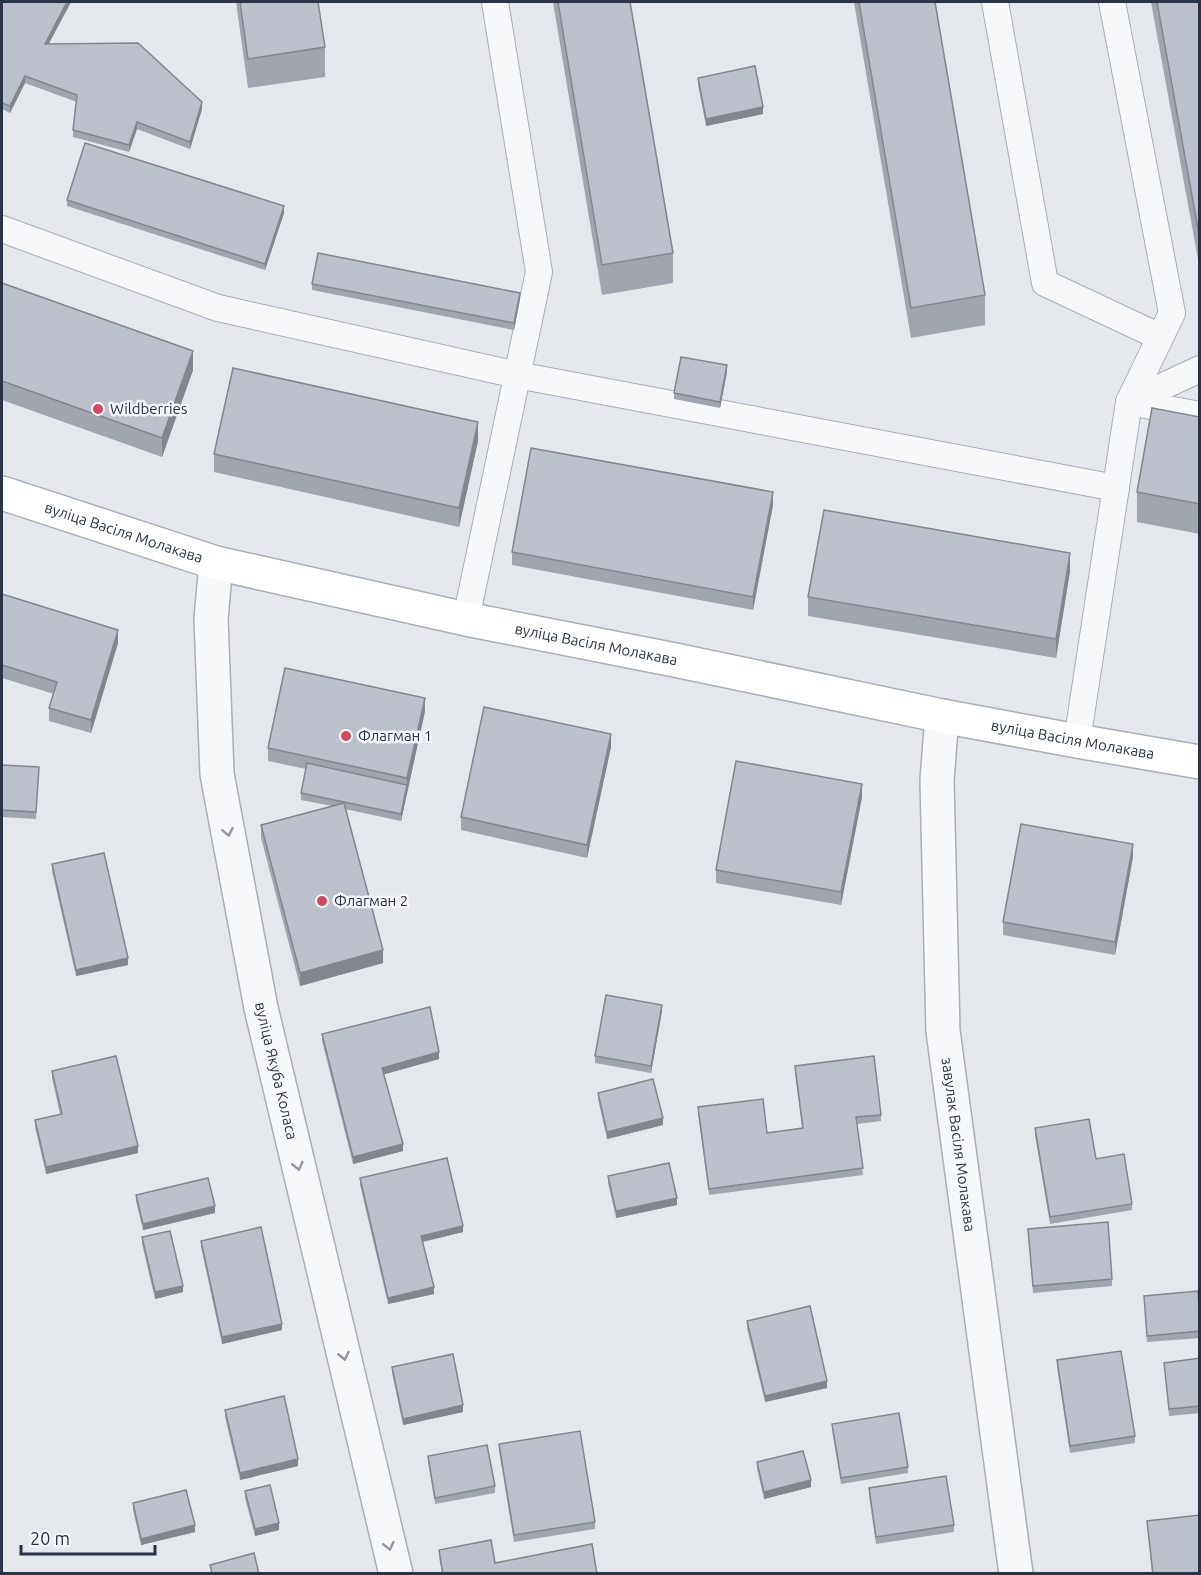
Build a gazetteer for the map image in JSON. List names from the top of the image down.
{
  "streets": {
    "street": ["вуліца Васіля Молакава", "вуліца Якуба Коласа", "завулак Васіля Молакава"]
  },
  "crossings": [
    ["вуліца Васіля Молакава", "вуліца Якуба Коласа"],
    ["вуліца Васіля Молакава", "завулак Васіля Молакава"]
  ],
  "one_way": ["вуліца Якуба Коласа"],
  "places": ["Wildberries", "Флагман 1", "Флагман 2"],
  "scale_bar": "20 m"
}
